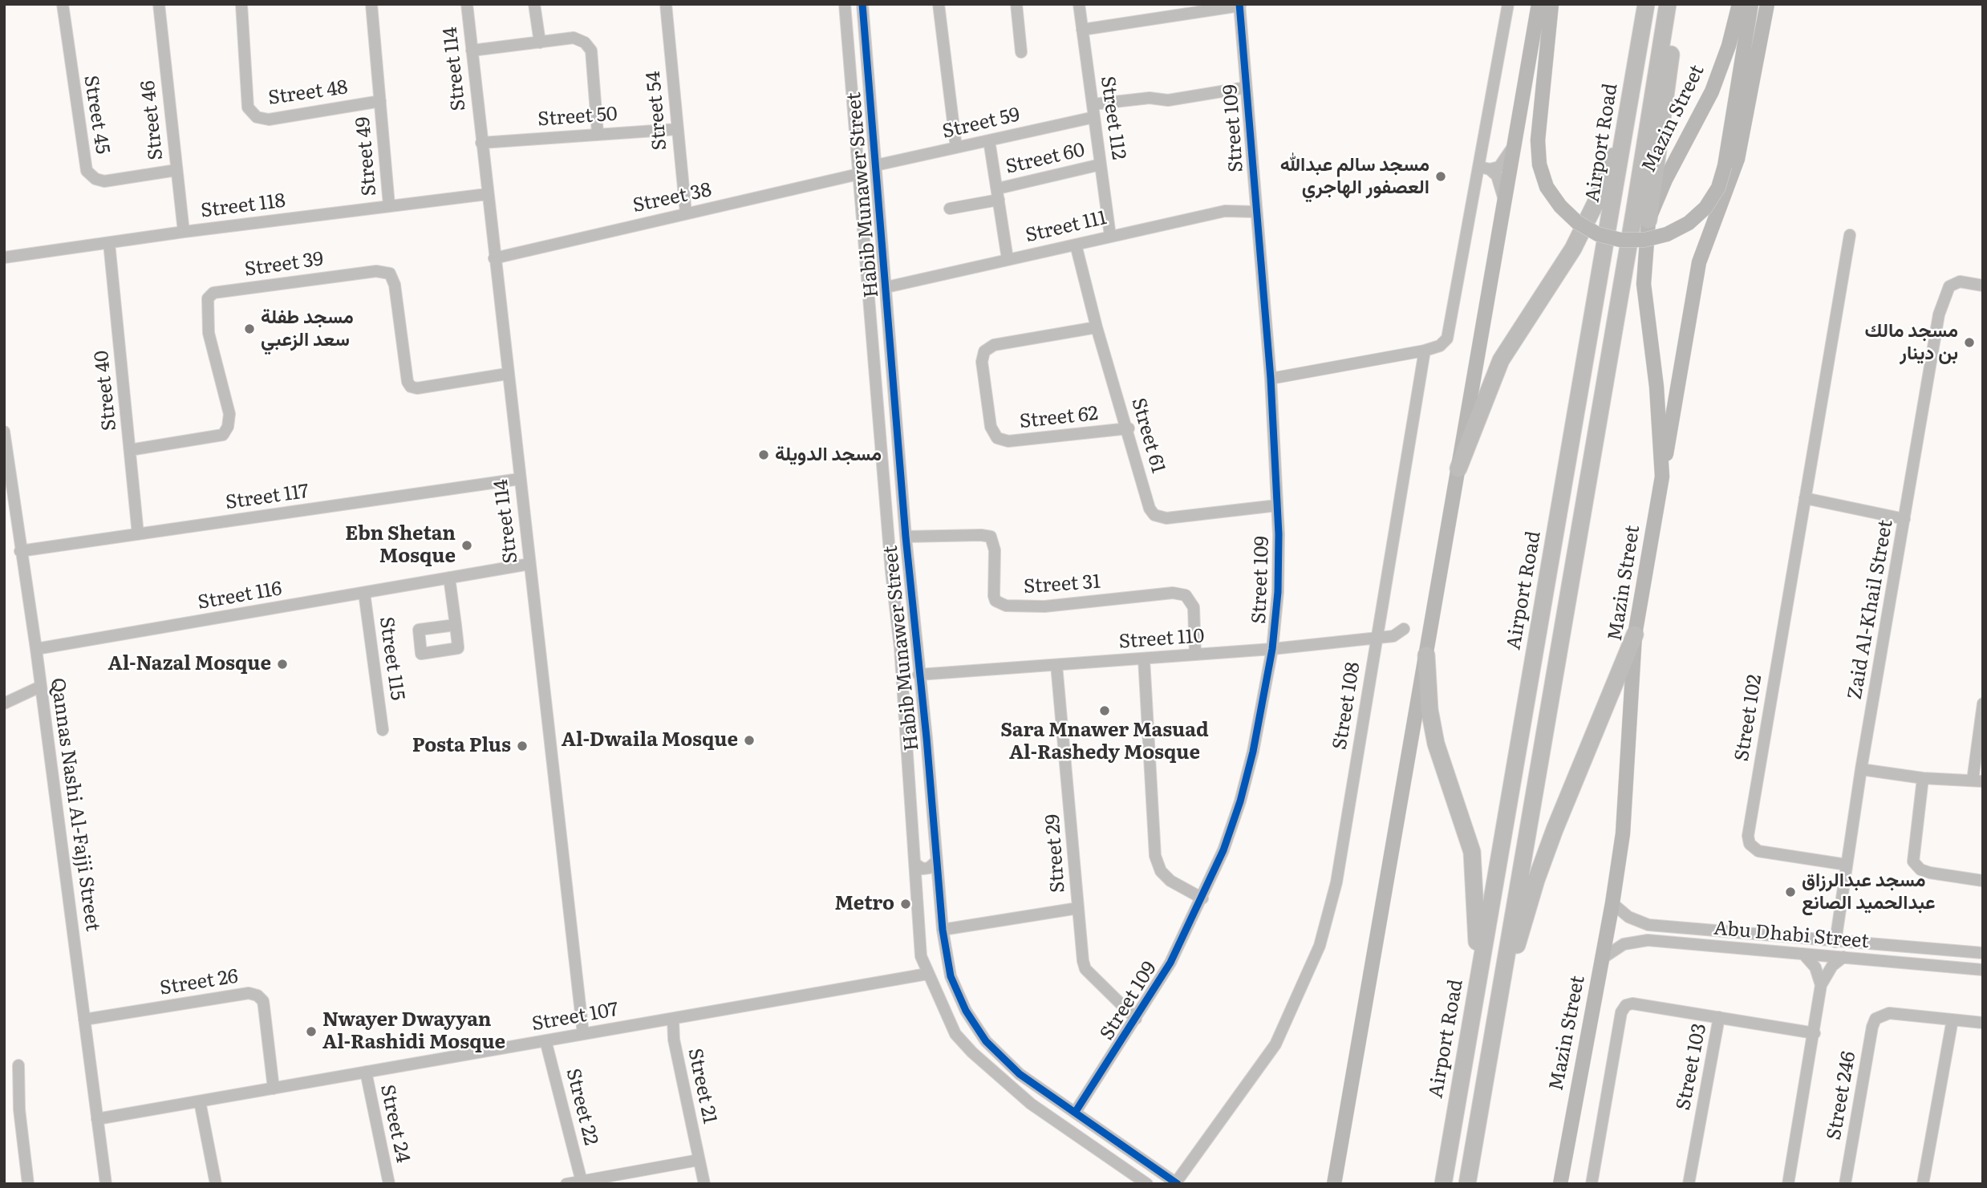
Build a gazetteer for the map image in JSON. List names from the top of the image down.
{
  "streets": {
    "highway": ["Airport Road"],
    "main road": ["Mazin Street"],
    "street": [
      "Street 114",
      "Street 48",
      "Street 54",
      "Street 45",
      "Street 50",
      "Street 112",
      "Street 46",
      "Street 59",
      "Street 109",
      "Street 49",
      "Street 60",
      "Habib Munawer Street",
      "Street 38",
      "Street 118",
      "Street 111",
      "Street 39",
      "Street 40",
      "Street 62",
      "Street 61",
      "Street 117",
      "Street 31",
      "Street 116",
      "Zaid Al-Khail Street",
      "Street 110",
      "Street 115",
      "Street 108",
      "Street 102",
      "Qannas Nashi Al-Fajji Street",
      "Street 29",
      "Abu Dhabi Street",
      "Street 26",
      "Street 107",
      "Street 103",
      "Street 21",
      "Street 246",
      "Street 22",
      "Street 24"
    ]
  },
  "crossings": [
    ["Street 114", "Street 50"],
    ["Street 114", "Street 38"],
    ["Street 114", "Street 118"],
    ["Street 114", "Street 39"],
    ["Street 114", "Street 117"],
    ["Street 114", "Street 116"],
    ["Street 114", "Street 107"],
    ["Street 48", "Street 49"],
    ["Street 54", "Street 50"],
    ["Street 54", "Street 38"],
    ["Street 45", "Street 46"],
    ["Street 112", "Street 59"],
    ["Street 112", "Street 60"],
    ["Street 112", "Street 111"],
    ["Mazin Street", "Abu Dhabi Street"],
    ["Street 46", "Street 118"],
    ["Street 59", "Street 60"],
    ["Street 59", "Habib Munawer Street"],
    ["Street 109", "Habib Munawer Street"],
    ["Street 109", "Street 111"],
    ["Street 109", "Street 61"],
    ["Street 109", "Street 110"],
    ["Street 109", "Street 29"],
    ["Street 49", "Street 118"],
    ["Street 60", "Street 111"],
    ["Habib Munawer Street", "Street 38"],
    ["Habib Munawer Street", "Street 111"],
    ["Habib Munawer Street", "Street 31"],
    ["Habib Munawer Street", "Street 110"],
    ["Habib Munawer Street", "Street 108"],
    ["Habib Munawer Street", "Street 107"],
    ["Street 118", "Street 40"],
    ["Street 111", "Street 61"],
    ["Street 39", "Street 40"],
    ["Street 40", "Street 117"],
    ["Street 62", "Street 61"],
    ["Street 117", "Qannas Nashi Al-Fajji Street"],
    ["Street 31", "Street 110"],
    ["Street 116", "Street 115"],
    ["Street 116", "Qannas Nashi Al-Fajji Street"],
    ["Zaid Al-Khail Street", "Street 102"],
    ["Zaid Al-Khail Street", "Abu Dhabi Street"],
    ["Street 110", "Street 108"],
    ["Street 110", "Street 29"],
    ["Qannas Nashi Al-Fajji Street", "Street 26"],
    ["Qannas Nashi Al-Fajji Street", "Street 107"],
    ["Street 26", "Street 107"],
    ["Street 107", "Street 21"],
    ["Street 107", "Street 22"],
    ["Street 107", "Street 24"]
  ],
  "places": [
    "مسجد سالم عبدالله العصفور الهاجري",
    "مسجد طفلة سعد الزعبي",
    "مسجد مالك بن دينار",
    "مسجد الدويلة",
    "Ebn Shetan Mosque",
    "Al-Nazal Mosque",
    "Sara Mnawer Masuad Al-Rashedy Mosque",
    "Al-Dwaila Mosque",
    "Posta Plus",
    "مسجد عبدالرزاق عبدالحميد الصانع",
    "Metro",
    "Nwayer Dwayyan Al-Rashidi Mosque"
  ]
}
